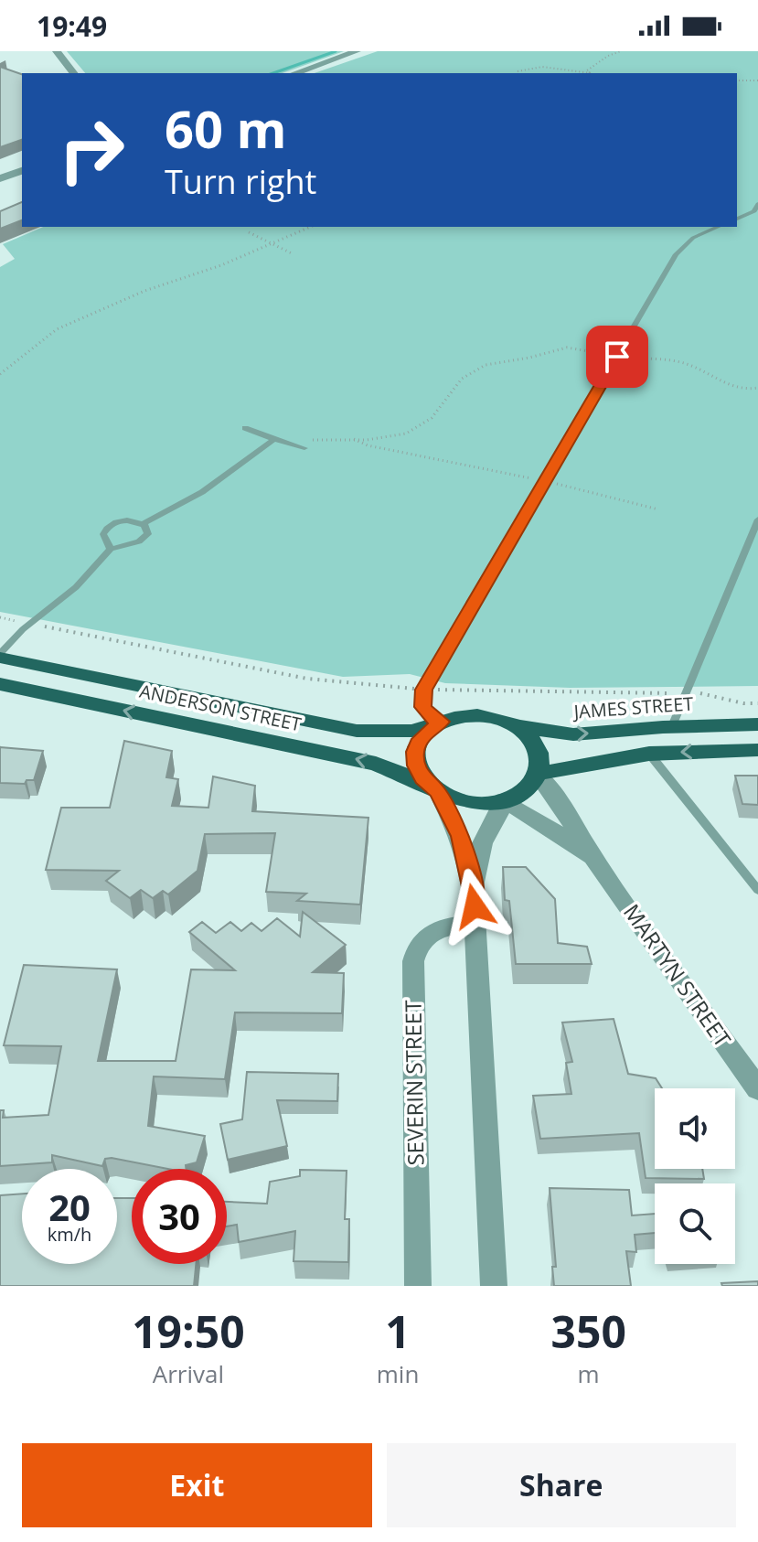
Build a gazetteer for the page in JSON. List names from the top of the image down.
{
  "streets": {
    "main road": ["ANDERSON STREET", "JAMES STREET"],
    "street": ["MARTYN STREET", "SEVERIN STREET"]
  },
  "crossings": [
    ["ANDERSON STREET", "JAMES STREET"],
    ["ANDERSON STREET", "MARTYN STREET"],
    ["JAMES STREET", "MARTYN STREET"]
  ],
  "page": {
    "status": "19:49",
    "turn": ["60 m", "Turn right"],
    "speed": "20 km/h",
    "limit": "30",
    "eta": [
      "19:50",
      "Arrival",
      "1",
      "min",
      "350",
      "m"
    ],
    "buttons": ["Exit", "Share"]
  }
}
